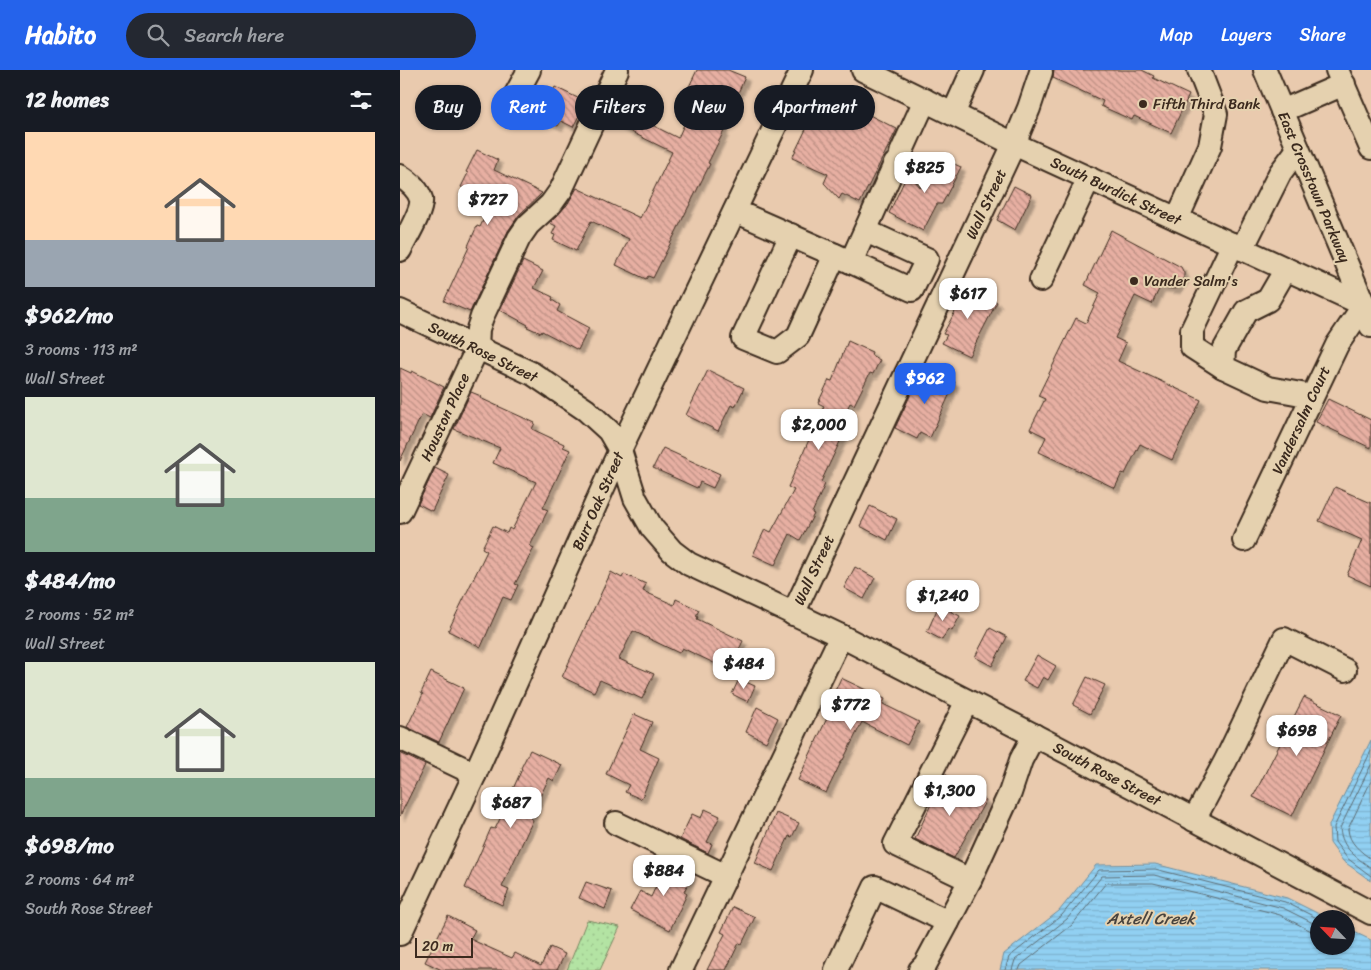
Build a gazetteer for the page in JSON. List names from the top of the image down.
{
  "streets": {
    "street": [
      "East Crosstown Parkway",
      "South Burdick Street",
      "Wall Street",
      "South Rose Street",
      "Houston Place",
      "Vandersalm Court",
      "Burr Oak Street"
    ]
  },
  "crossings": [
    ["East Crosstown Parkway", "South Burdick Street"],
    ["East Crosstown Parkway", "Vandersalm Court"],
    ["South Burdick Street", "Wall Street"],
    ["South Burdick Street", "Vandersalm Court"],
    ["Wall Street", "South Rose Street"],
    ["South Rose Street", "Houston Place"],
    ["South Rose Street", "Burr Oak Street"]
  ],
  "water": ["Axtell Creek"],
  "places": ["Fifth Third Bank", "Vander Salm's"],
  "scale_bar": "20 m",
  "north": "top left",
  "page": {
    "header": "Habito",
    "search": "Search here",
    "nav": ["Map", "Layers", "Share"],
    "heading": "12 homes",
    "chip": [
      "Buy",
      "Rent",
      "Filters",
      "New",
      "Apartment"
    ],
    "list": [
      {
        "name": "$962/mo",
        "note": "3 rooms · 113 m² · Wall Street"
      },
      {
        "name": "$484/mo",
        "note": "2 rooms · 52 m² · Wall Street"
      },
      {
        "name": "$698/mo",
        "note": "2 rooms · 64 m² · South Rose Street"
      }
    ],
    "price": [
      "$825",
      "$727",
      "$617",
      "$962",
      "$2,000",
      "$1,240",
      "$484",
      "$772",
      "$698",
      "$1,300",
      "$687",
      "$884"
    ],
    "scale": "20 m"
  }
}
